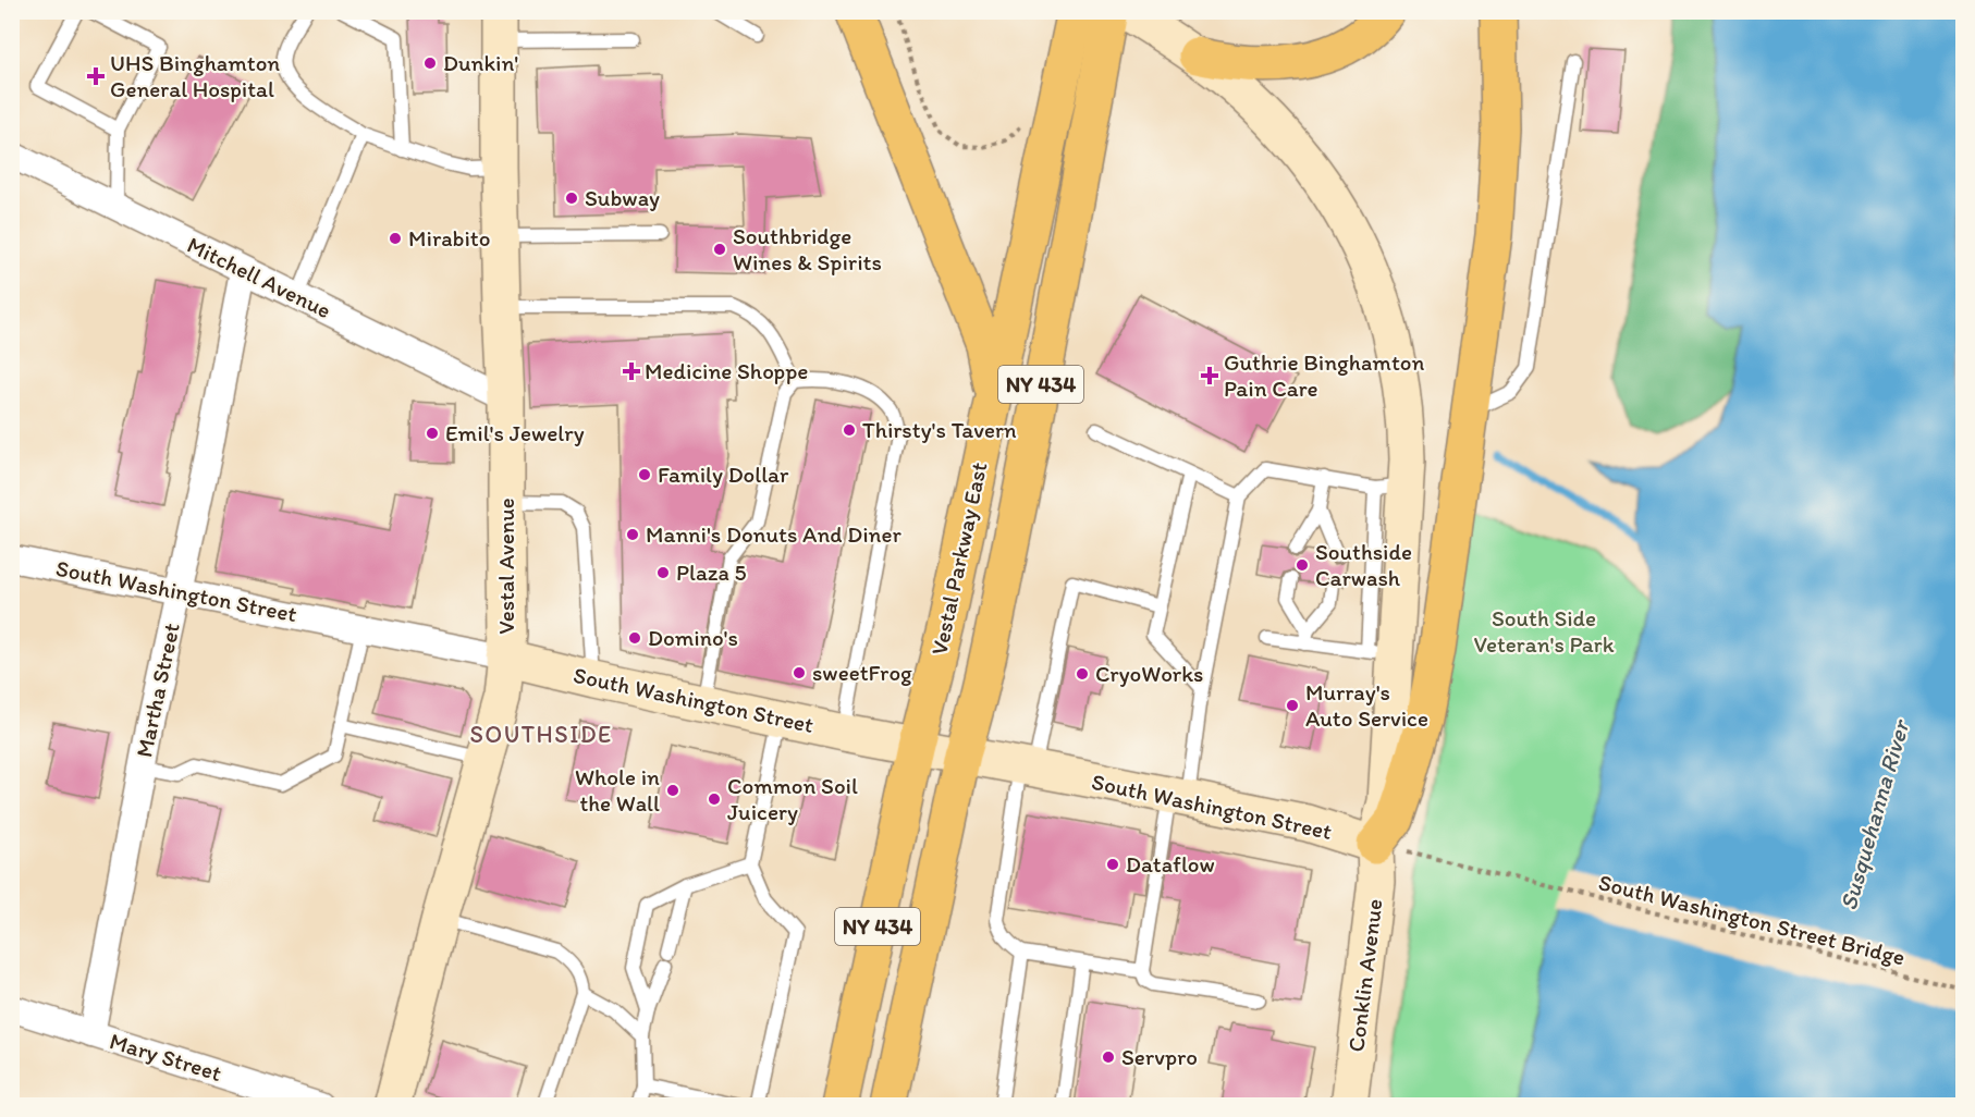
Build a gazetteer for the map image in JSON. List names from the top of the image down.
{
  "streets": {
    "main road": ["NY 434", "Vestal Parkway East"],
    "street": [
      "Mitchell Avenue",
      "Vestal Avenue",
      "South Washington Street",
      "Martha Street",
      "Conklin Avenue",
      "Mary Street"
    ],
    "path": ["South Washington Street Bridge"]
  },
  "crossings": [
    ["Mitchell Avenue", "Vestal Avenue"],
    ["Mitchell Avenue", "Martha Street"],
    ["Vestal Parkway East", "South Washington Street"],
    ["Vestal Avenue", "South Washington Street"],
    ["South Washington Street", "Martha Street"],
    ["South Washington Street", "South Washington Street Bridge"],
    ["South Washington Street", "Conklin Avenue"],
    ["Martha Street", "Mary Street"],
    ["South Washington Street Bridge", "Conklin Avenue"]
  ],
  "districts": ["SOUTHSIDE"],
  "water": ["Susquehanna River"],
  "parks": ["South Side Veteran's Park"],
  "places": {
    "other": [
      "Dunkin'",
      "Subway",
      "Mirabito",
      "Southbridge Wines & Spirits",
      "Thirsty's Tavern",
      "Emil's Jewelry",
      "Family Dollar",
      "Manni's Donuts And Diner",
      "Southside Carwash",
      "Plaza 5",
      "Domino's",
      "sweetFrog",
      "CryoWorks",
      "Murray's Auto Service",
      "Whole in the Wall",
      "Common Soil Juicery",
      "Dataflow",
      "Servpro"
    ],
    "health": ["UHS Binghamton General Hospital", "Medicine Shoppe", "Guthrie Binghamton Pain Care"]
  }
}
